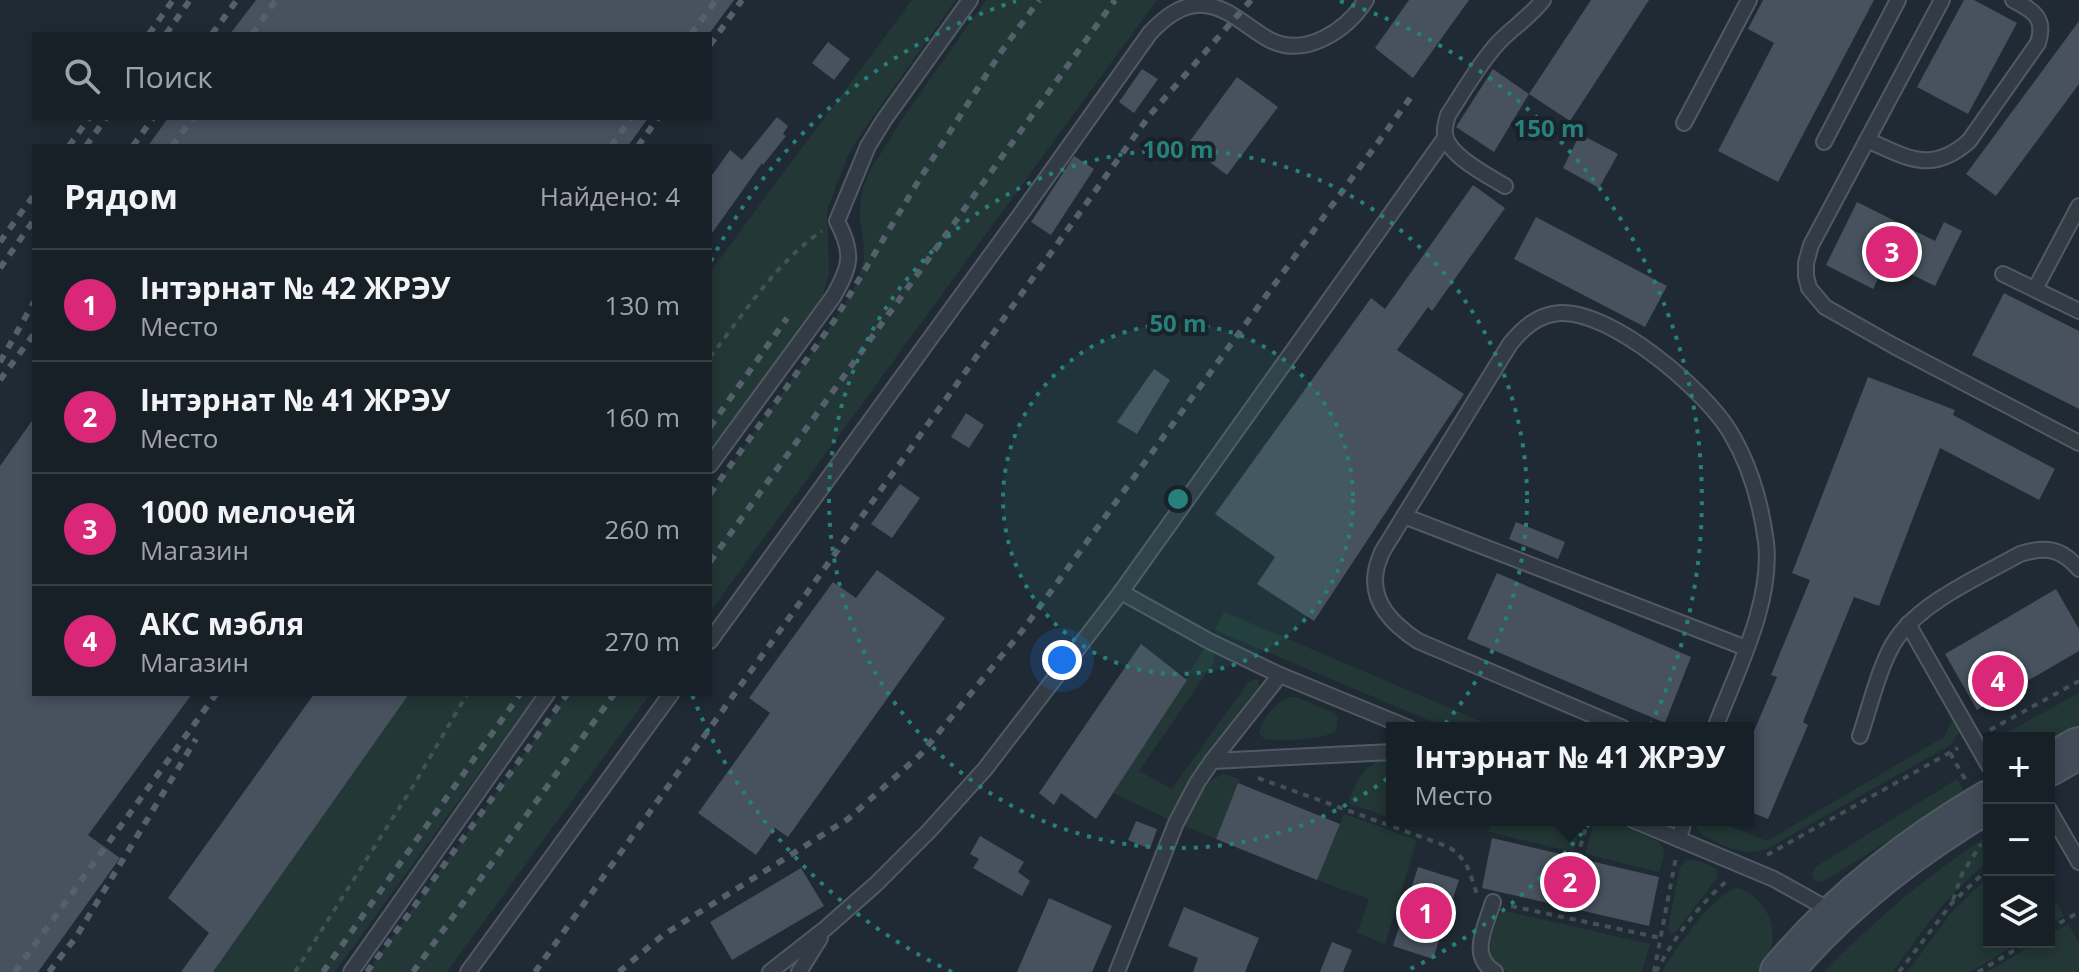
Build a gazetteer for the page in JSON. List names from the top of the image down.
{
  "page": {
    "search": "Поиск",
    "heading": ["Рядом", "Найдено: 4"],
    "pins": [
      "3",
      "4",
      "2",
      "1"
    ],
    "list": [
      {
        "mark": "1",
        "name": "Інтэрнат № 42 ЖРЭУ",
        "note": "Место",
        "value": "130 m"
      },
      {
        "mark": "2",
        "name": "Інтэрнат № 41 ЖРЭУ",
        "note": "Место",
        "value": "160 m"
      },
      {
        "mark": "3",
        "name": "1000 мелочей",
        "note": "Магазин",
        "value": "260 m"
      },
      {
        "mark": "4",
        "name": "АКС мэбля",
        "note": "Магазин",
        "value": "270 m"
      }
    ],
    "popup": ["Інтэрнат № 41 ЖРЭУ", "Место"],
    "map_buttons": ["+", "−"]
  },
  "rings": ["150 m", "100 m", "50 m"]
}
